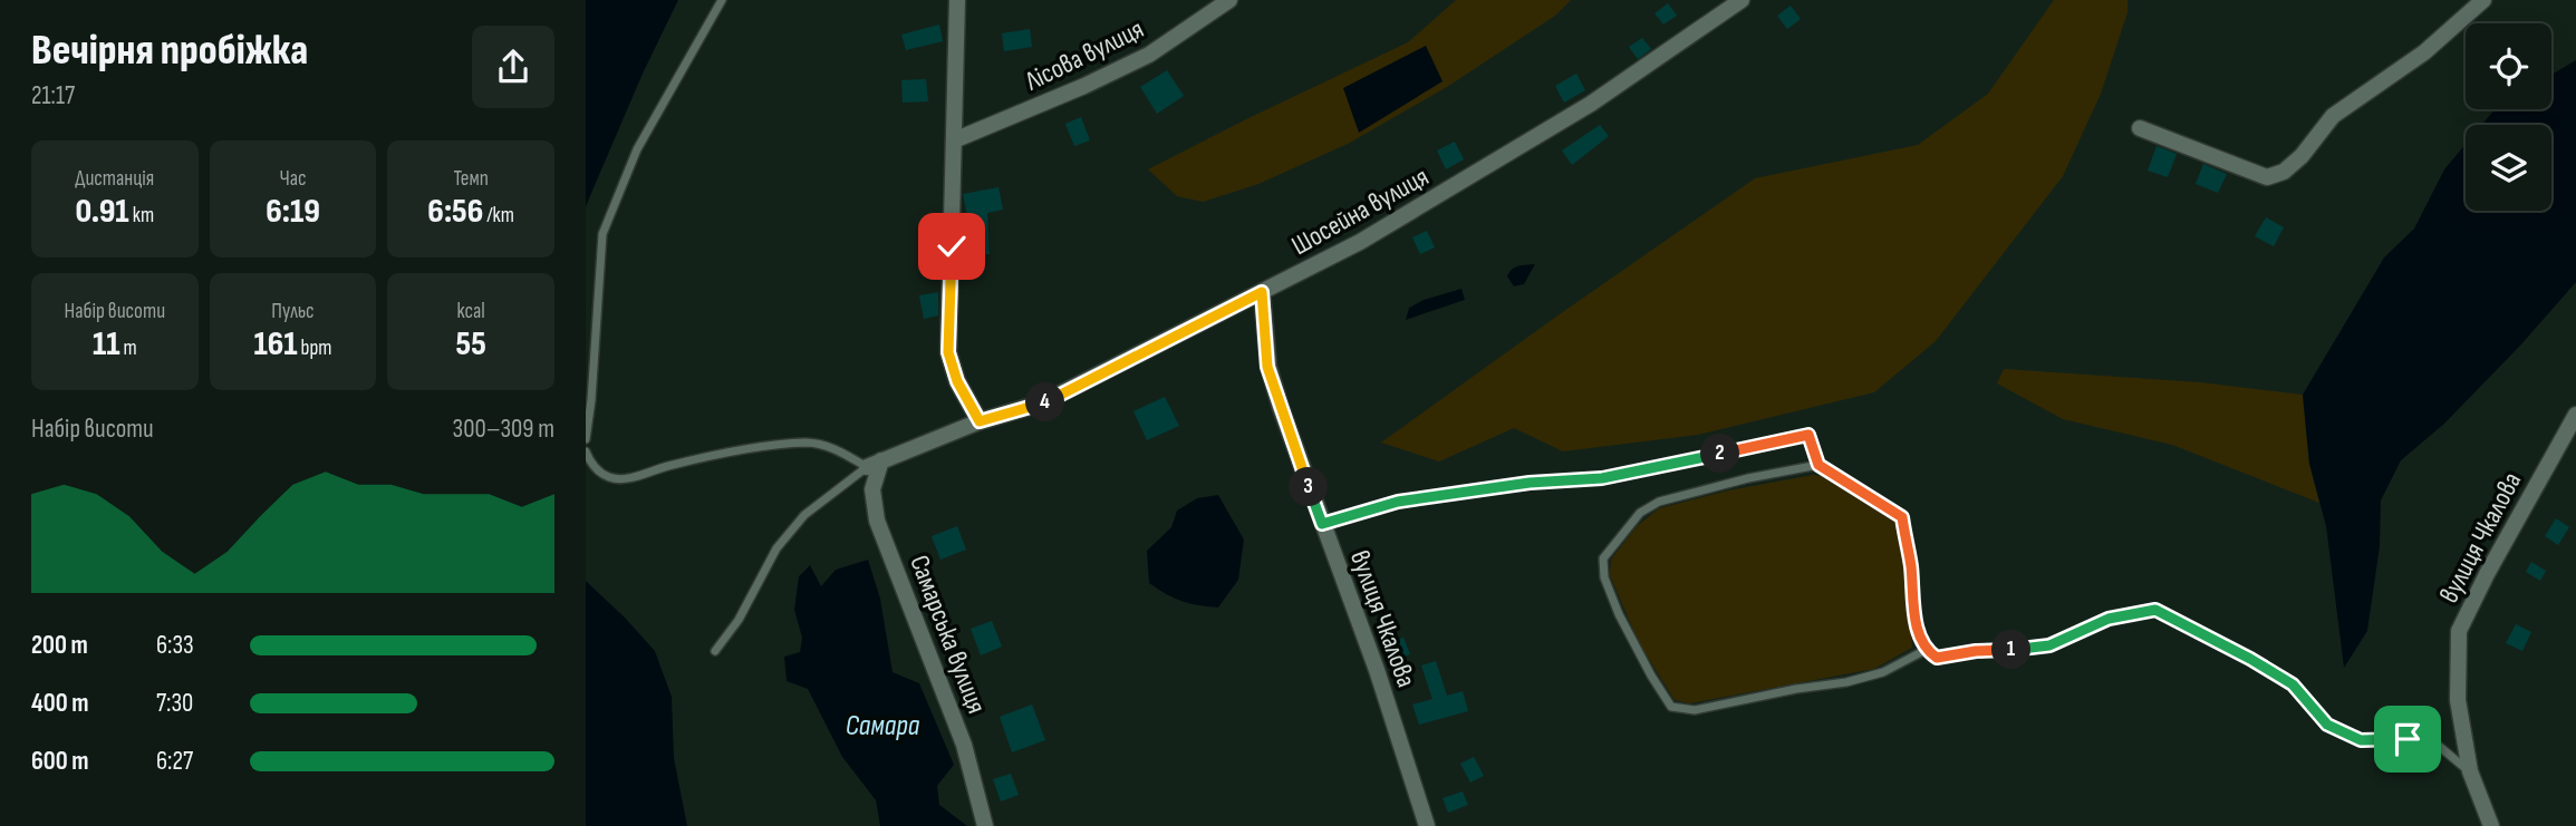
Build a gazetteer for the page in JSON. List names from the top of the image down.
{
  "streets": {
    "street": [
      "Лісова вулиця",
      "Шосейна вулиця",
      "вулиця Чкалова",
      "Самарська вулиця"
    ]
  },
  "crossings": [
    ["Шосейна вулиця", "вулиця Чкалова"],
    ["Шосейна вулиця", "Самарська вулиця"]
  ],
  "water": ["Самара"],
  "page": {
    "heading": ["Вечірня пробіжка", "21:17"],
    "stats": [
      ["Дистанція", "0.91 km"],
      ["Час", "6:19"],
      ["Темп", "6:56 /km"],
      ["Набір висоти", "11 m"],
      ["Пульс", "161 bpm"],
      ["kcal", "55"]
    ],
    "pins": [
      "4",
      "2",
      "3",
      "1"
    ],
    "chart": ["Набір висоти", "300–309 m"],
    "list": [
      {
        "name": "200 m",
        "note": "6:33"
      },
      {
        "name": "400 m",
        "note": "7:30"
      },
      {
        "name": "600 m",
        "note": "6:27"
      }
    ]
  }
}
